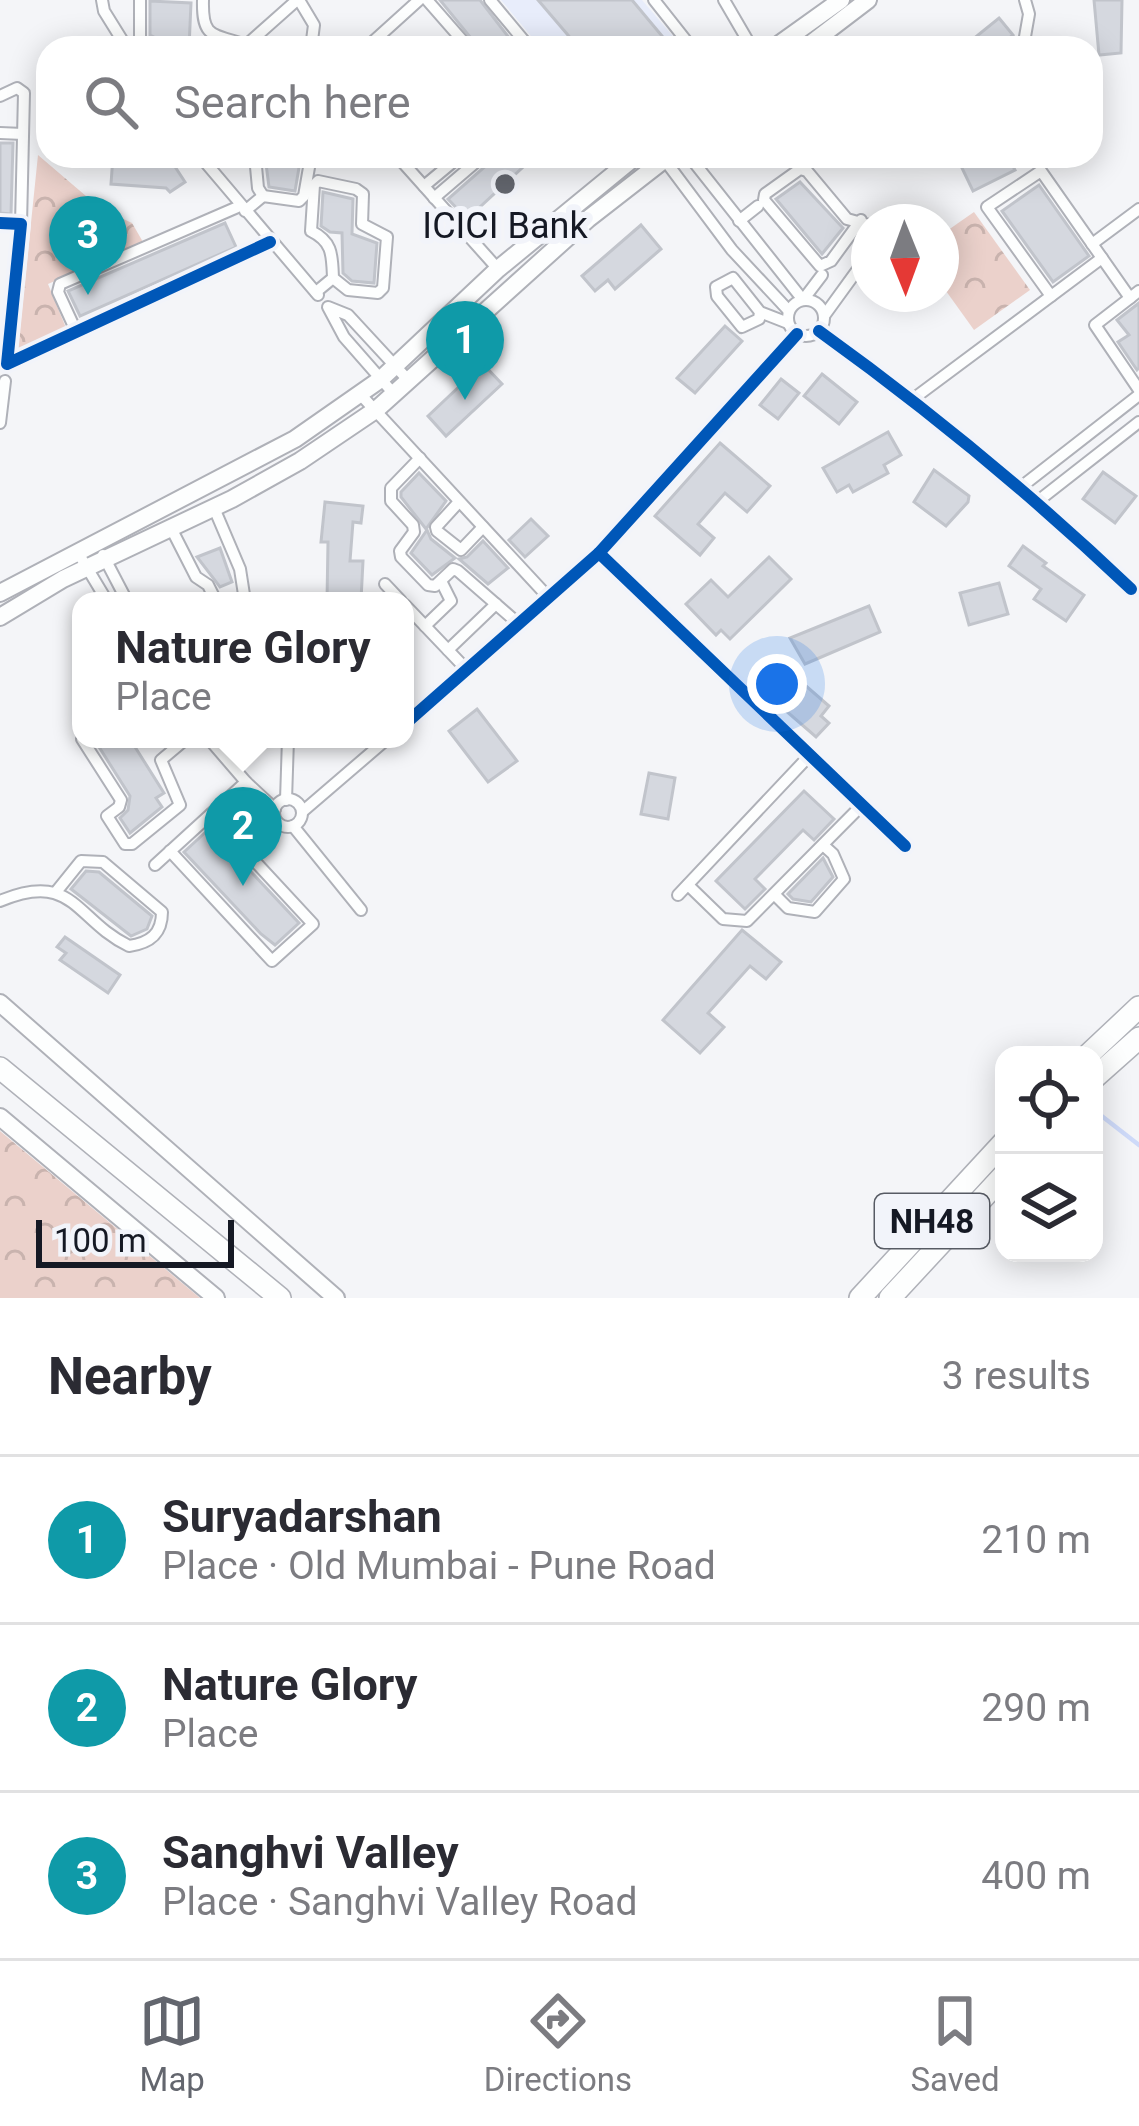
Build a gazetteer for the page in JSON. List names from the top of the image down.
{
  "streets": {
    "highway": ["NH48"]
  },
  "places": ["ICICI Bank"],
  "scale_bar": "100 m",
  "north": "bottom",
  "page": {
    "search": "Search here",
    "pins": ["3", "1", "2"],
    "popup": ["Nature Glory", "Place"],
    "scale": "100 m",
    "heading": ["Nearby", "3 results"],
    "list": [
      {
        "mark": "1",
        "name": "Suryadarshan",
        "note": "Place · Old Mumbai - Pune Road",
        "value": "210 m"
      },
      {
        "mark": "2",
        "name": "Nature Glory",
        "note": "Place",
        "value": "290 m"
      },
      {
        "mark": "3",
        "name": "Sanghvi Valley",
        "note": "Place · Sanghvi Valley Road",
        "value": "400 m"
      }
    ],
    "nav": ["Map", "Directions", "Saved"]
  }
}
